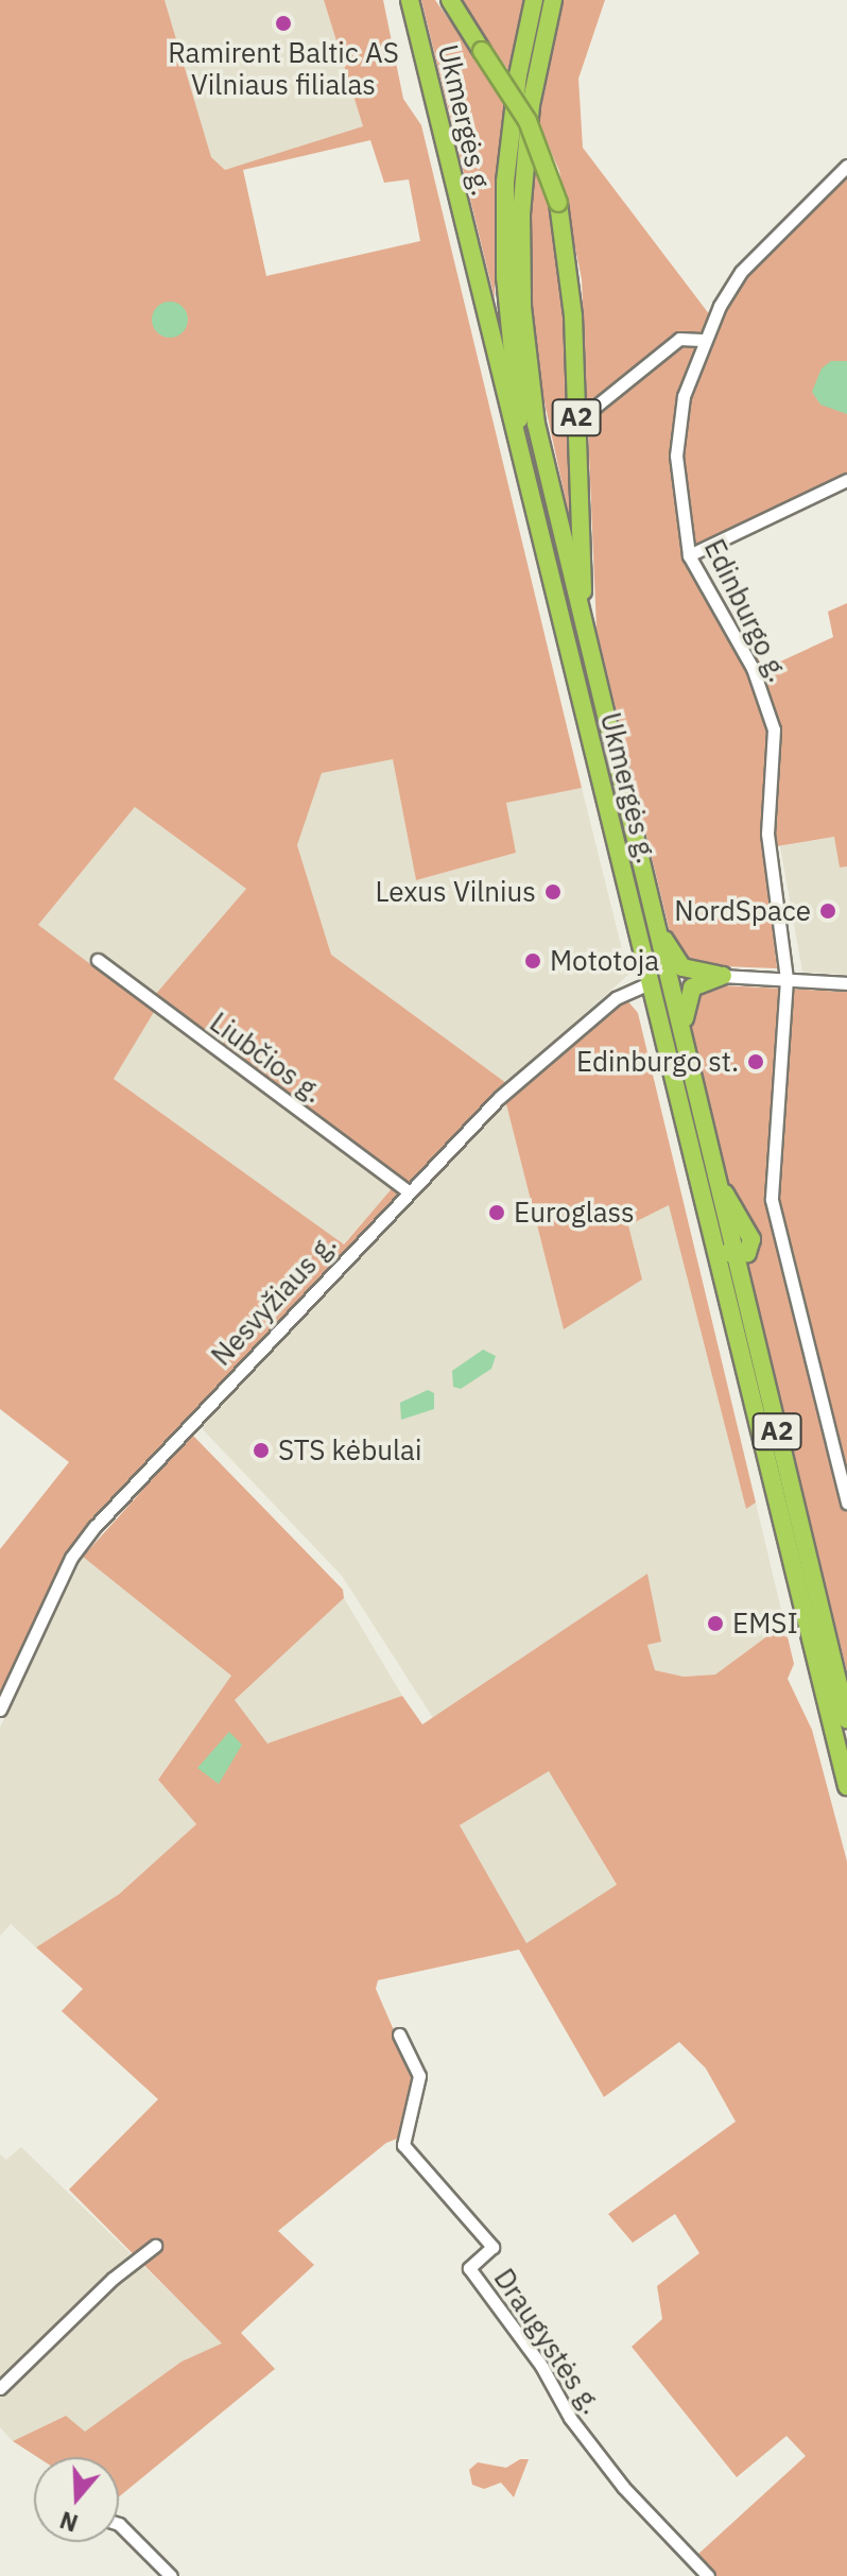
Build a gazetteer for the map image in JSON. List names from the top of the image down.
{
  "streets": {
    "highway": ["Ukmergės g.", "A2"],
    "street": [
      "Edinburgo g.",
      "Liubčios g.",
      "Nesvyžiaus g.",
      "Draugystės g."
    ]
  },
  "crossings": [
    ["Ukmergės g.", "A2"],
    ["Ukmergės g.", "Nesvyžiaus g."],
    ["Liubčios g.", "Nesvyžiaus g."]
  ],
  "places": [
    "Ramirent Baltic AS Vilniaus filialas",
    "Lexus Vilnius",
    "NordSpace",
    "Mototoja",
    "Edinburgo st.",
    "Euroglass",
    "STS kėbulai",
    "EMSI"
  ],
  "north": "bottom"
}
